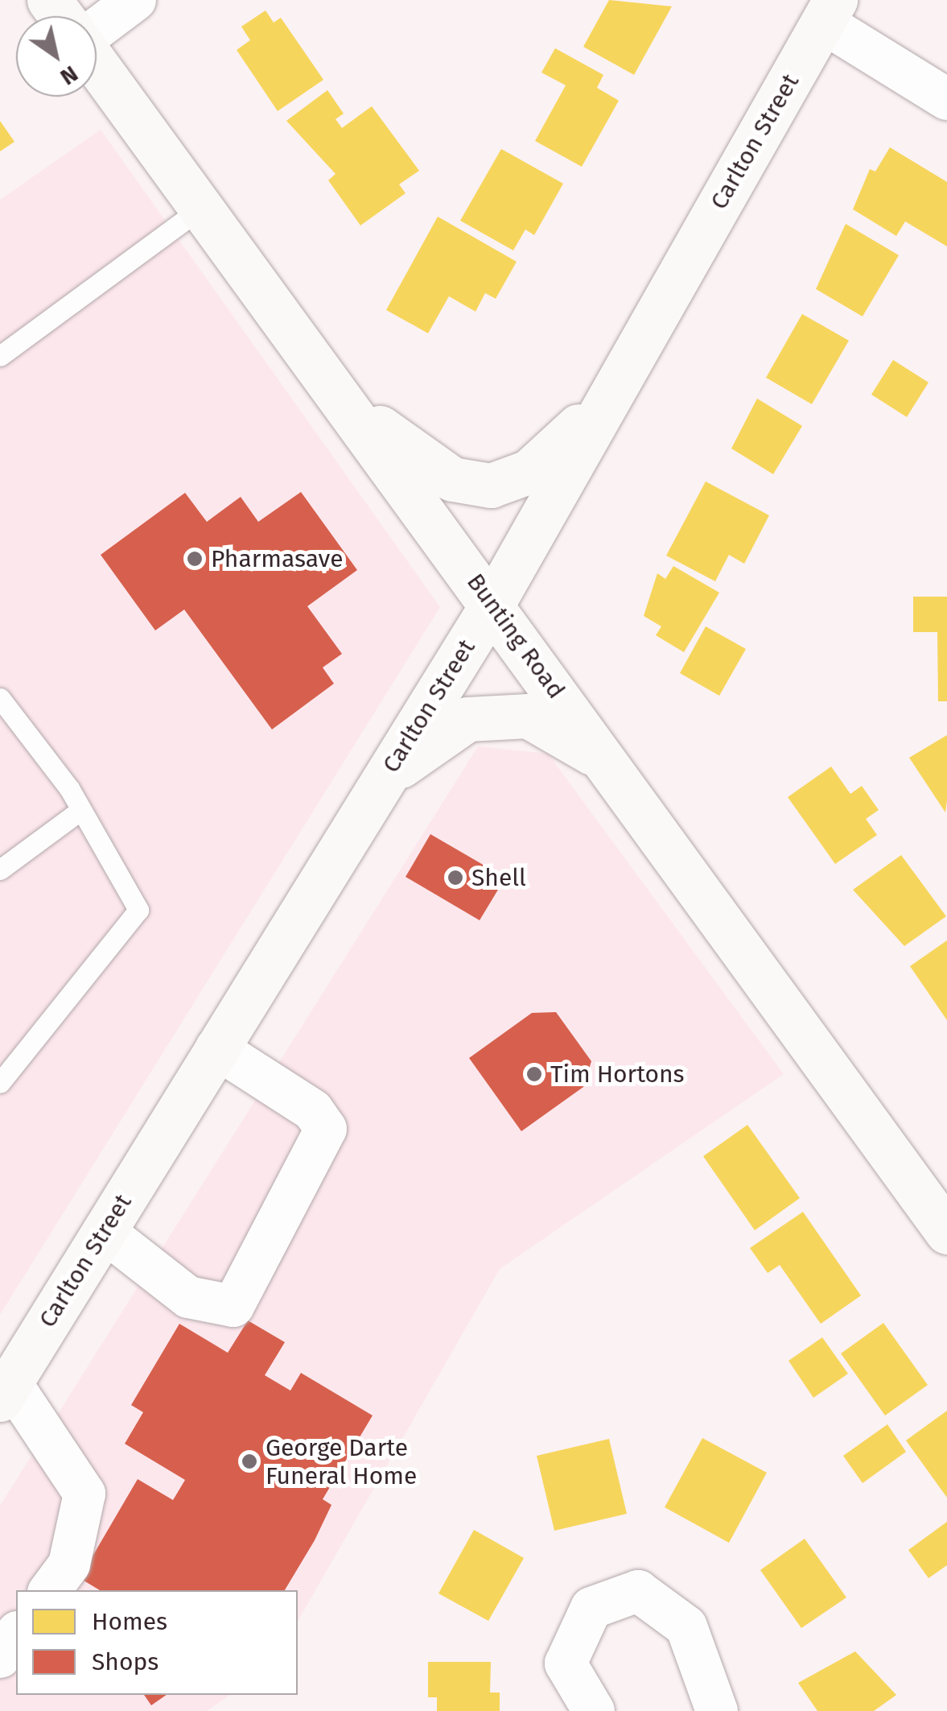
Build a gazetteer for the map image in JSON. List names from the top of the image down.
{
  "streets": {
    "main road": ["Carlton Street", "Bunting Road"]
  },
  "crossings": [
    ["Carlton Street", "Bunting Road"]
  ],
  "places": [
    "Pharmasave",
    "Shell",
    "Tim Hortons",
    "George Darte Funeral Home"
  ],
  "legend": ["Homes", "Shops"],
  "north": "bottom right"
}
